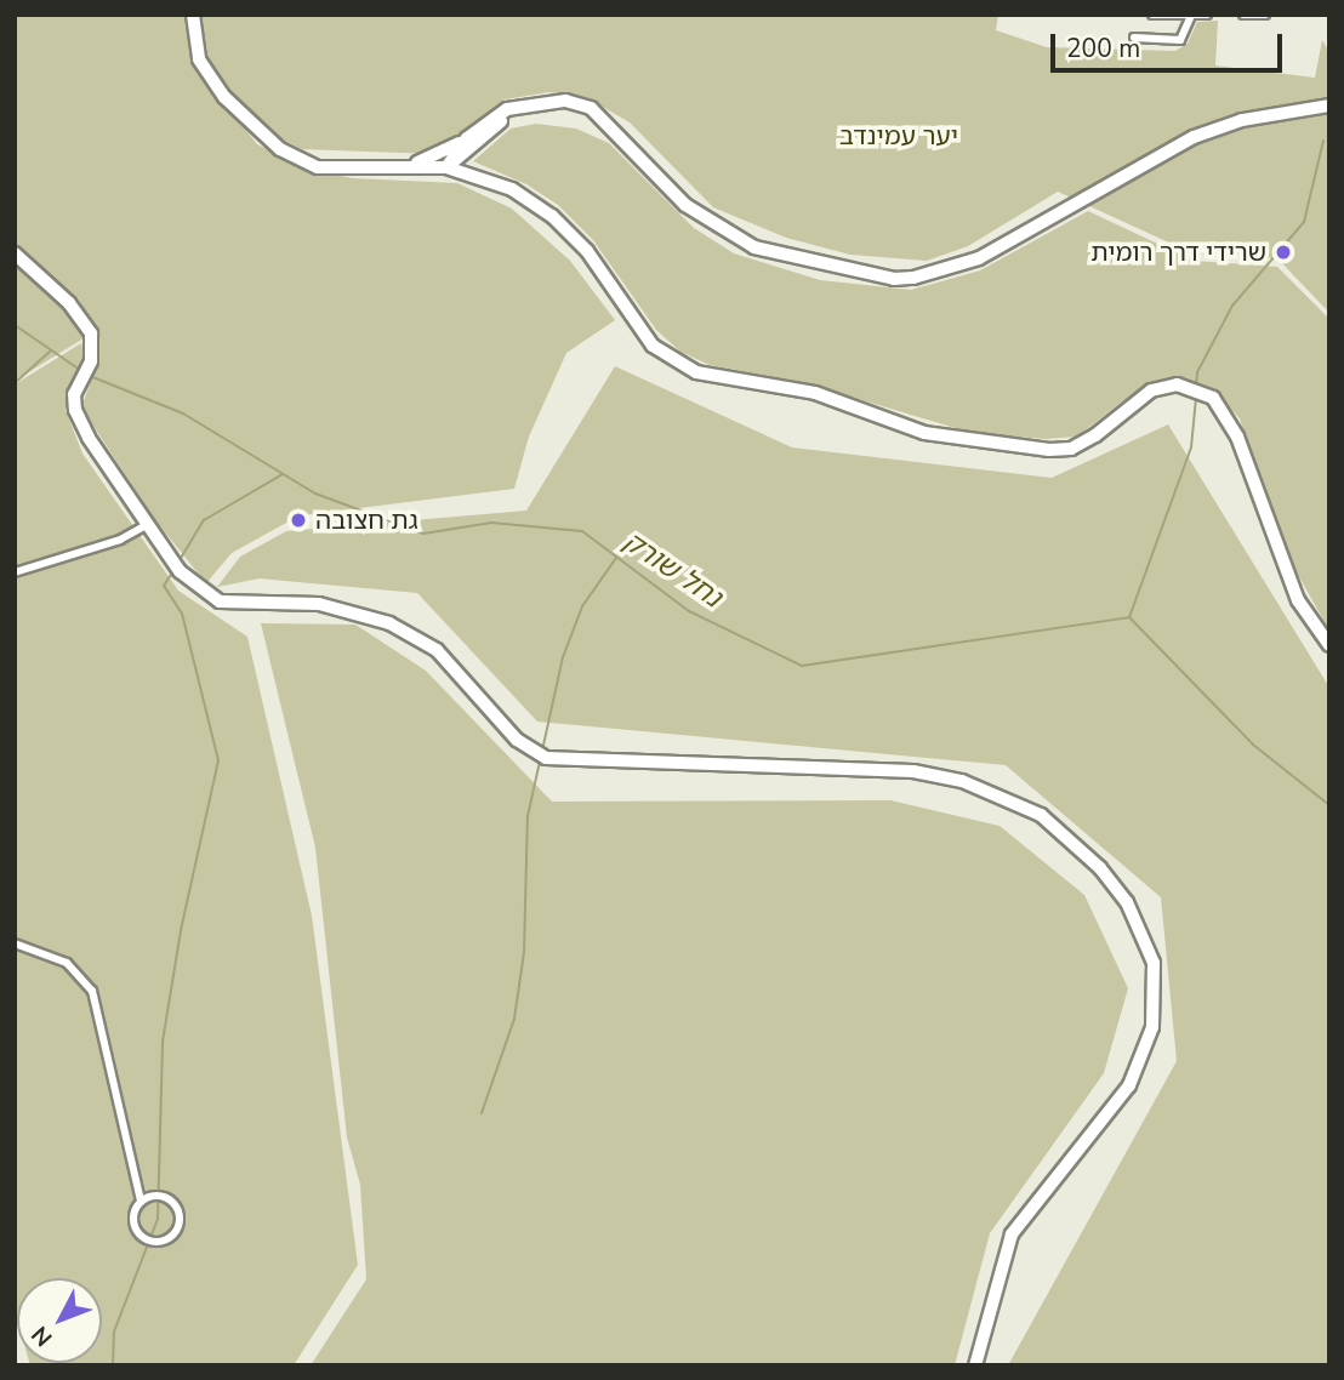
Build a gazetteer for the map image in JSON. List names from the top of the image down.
{
  "water": ["נחל שורק"],
  "parks": ["יער עמינדב"],
  "places": ["שרידי דרך רומית", "גת חצובה"],
  "scale_bar": "200 m",
  "north": "bottom left"
}
